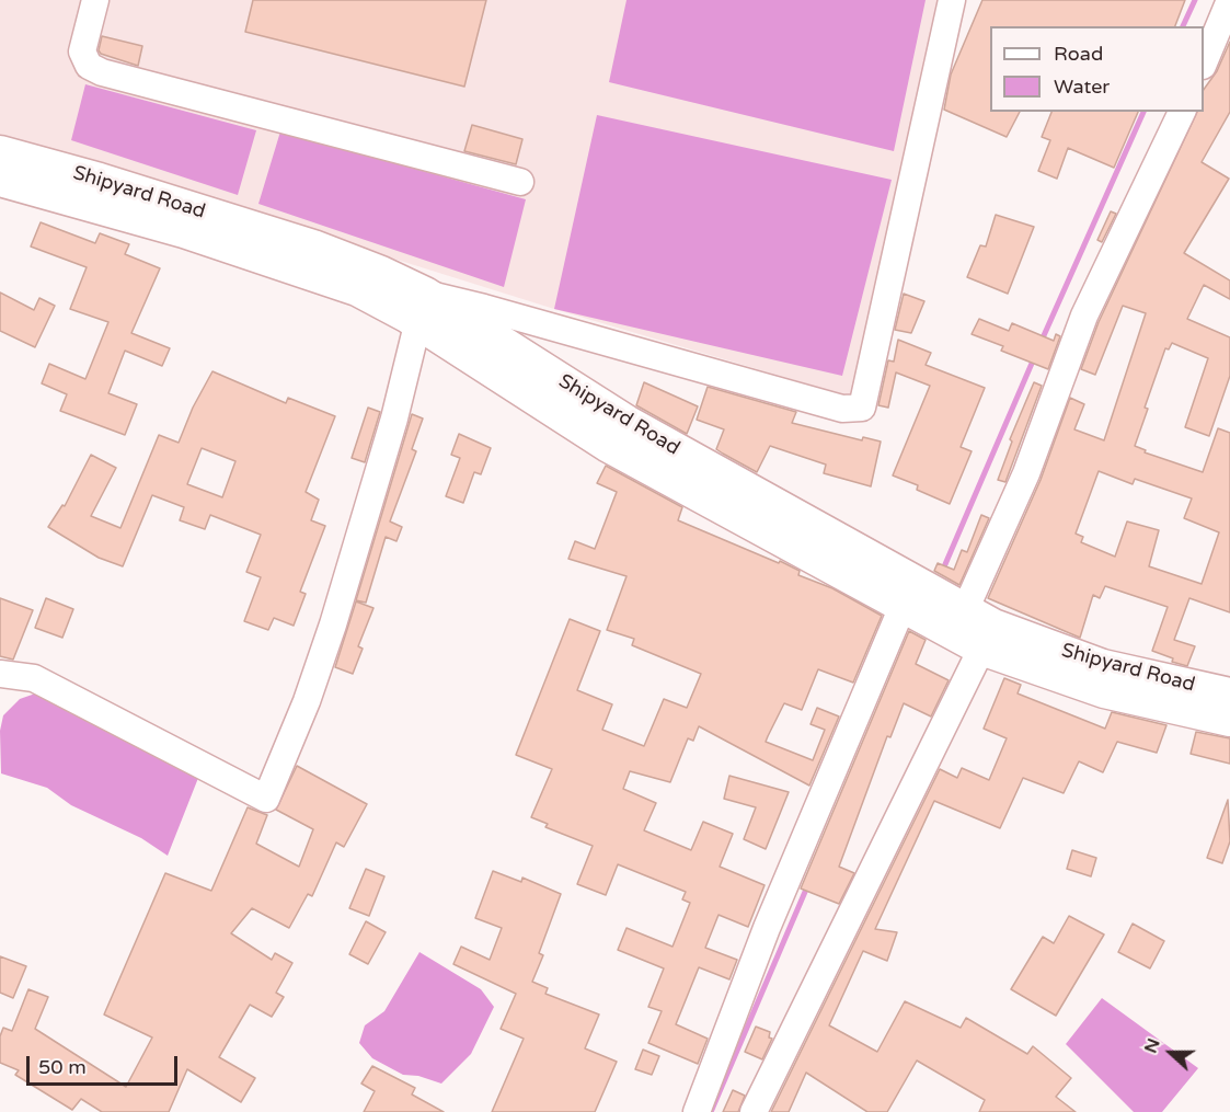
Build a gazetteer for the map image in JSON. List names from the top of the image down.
{
  "streets": {
    "main road": ["Shipyard Road"]
  },
  "legend": ["Road", "Water"],
  "scale_bar": "50 m",
  "north": "left"
}
